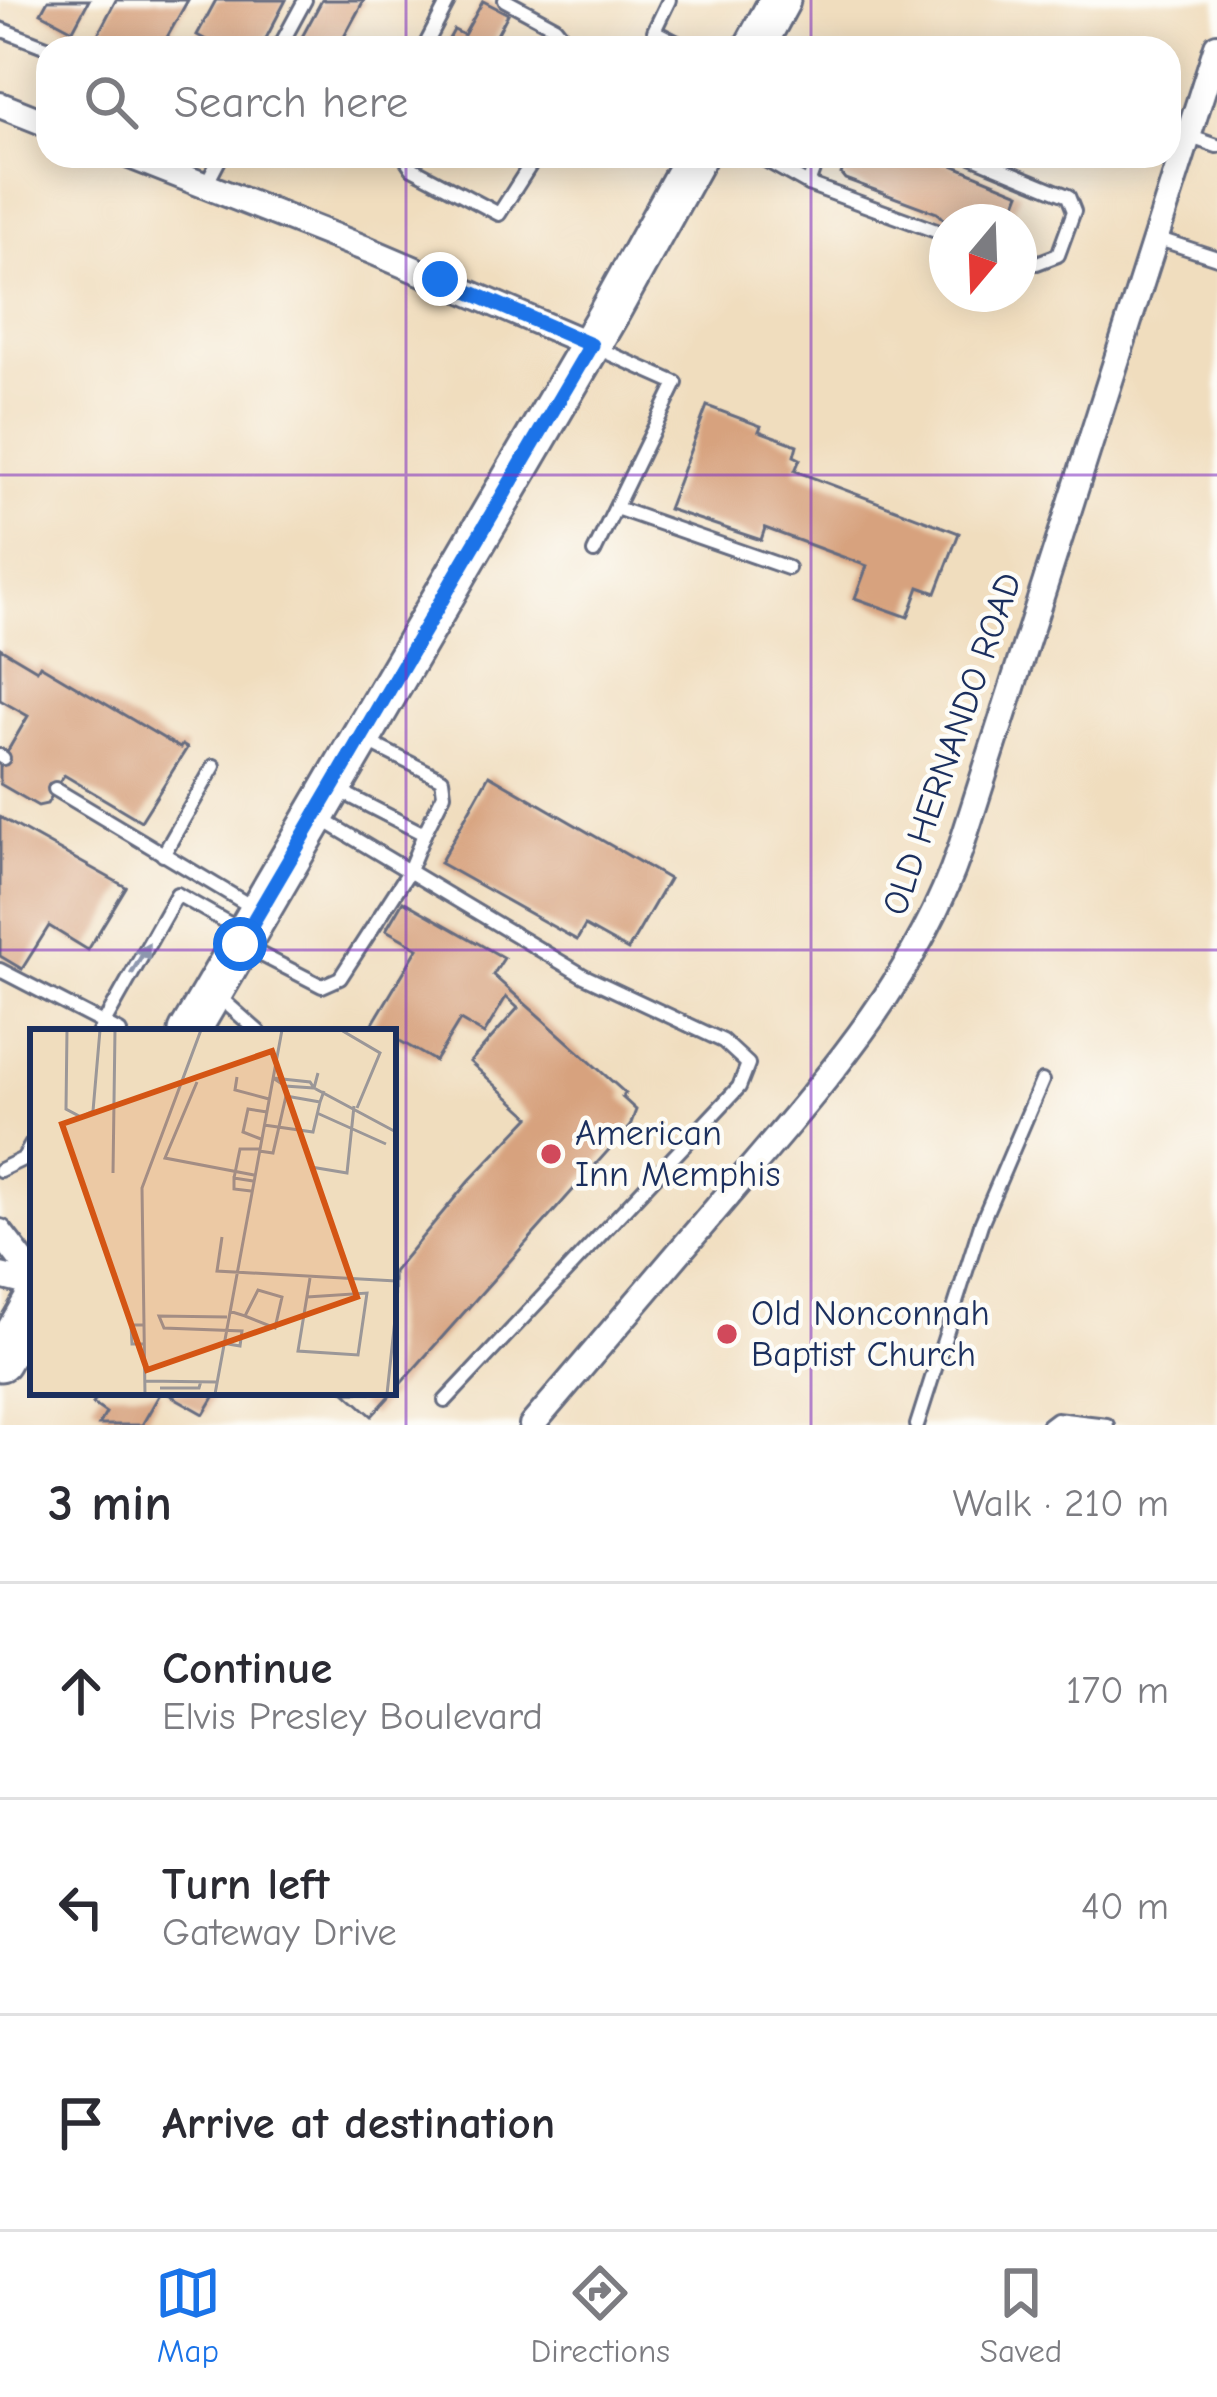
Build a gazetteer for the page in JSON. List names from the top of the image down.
{
  "streets": {
    "street": ["OLD HERNANDO ROAD"]
  },
  "places": ["American Inn Memphis", "Old Nonconnah Baptist Church"],
  "north": "bottom",
  "page": {
    "search": "Search here",
    "heading": ["3 min", "Walk · 210 m"],
    "list": [
      ["Continue", "Elvis Presley Boulevard", "170 m"],
      ["Turn left", "Gateway Drive", "40 m"],
      "Arrive at destination"
    ],
    "nav": ["Map", "Directions", "Saved"]
  }
}
